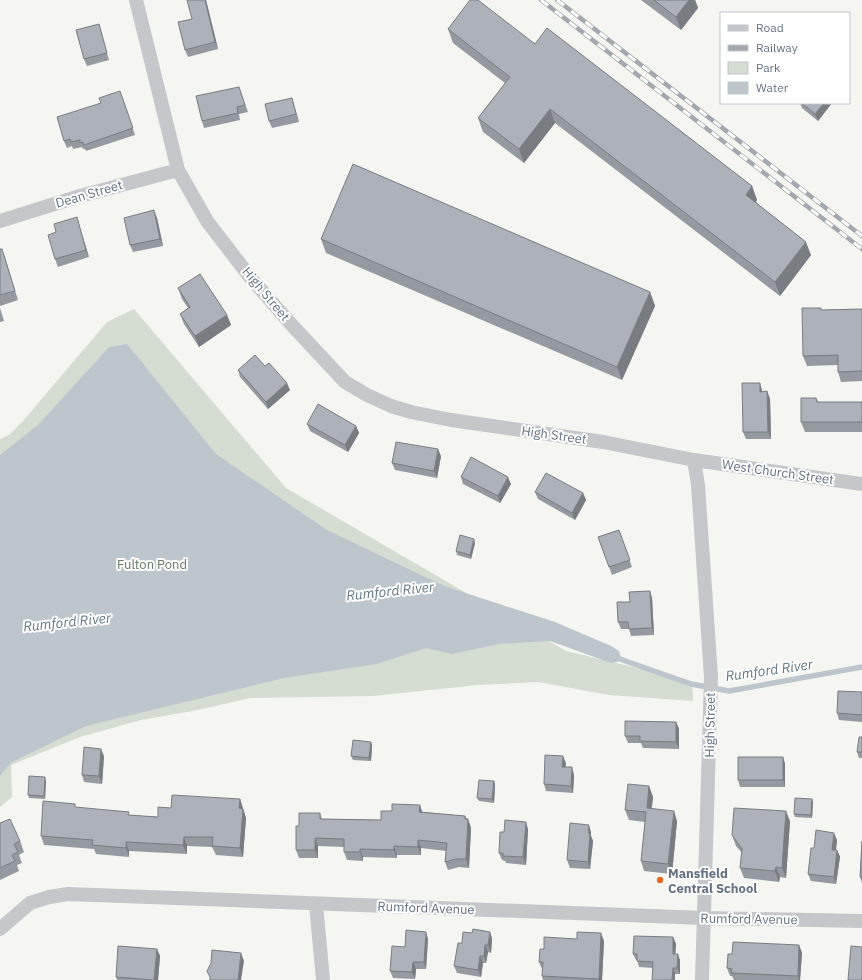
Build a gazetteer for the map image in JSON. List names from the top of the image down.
{
  "streets": {
    "street": [
      "Dean Street",
      "High Street",
      "West Church Street",
      "Rumford Avenue"
    ]
  },
  "crossings": [
    ["Dean Street", "High Street"],
    ["High Street", "West Church Street"],
    ["High Street", "Rumford Avenue"]
  ],
  "water": ["Rumford River"],
  "parks": ["Fulton Pond"],
  "places": ["Mansfield Central School"],
  "legend": [
    "Road",
    "Railway",
    "Park",
    "Water"
  ]
}
